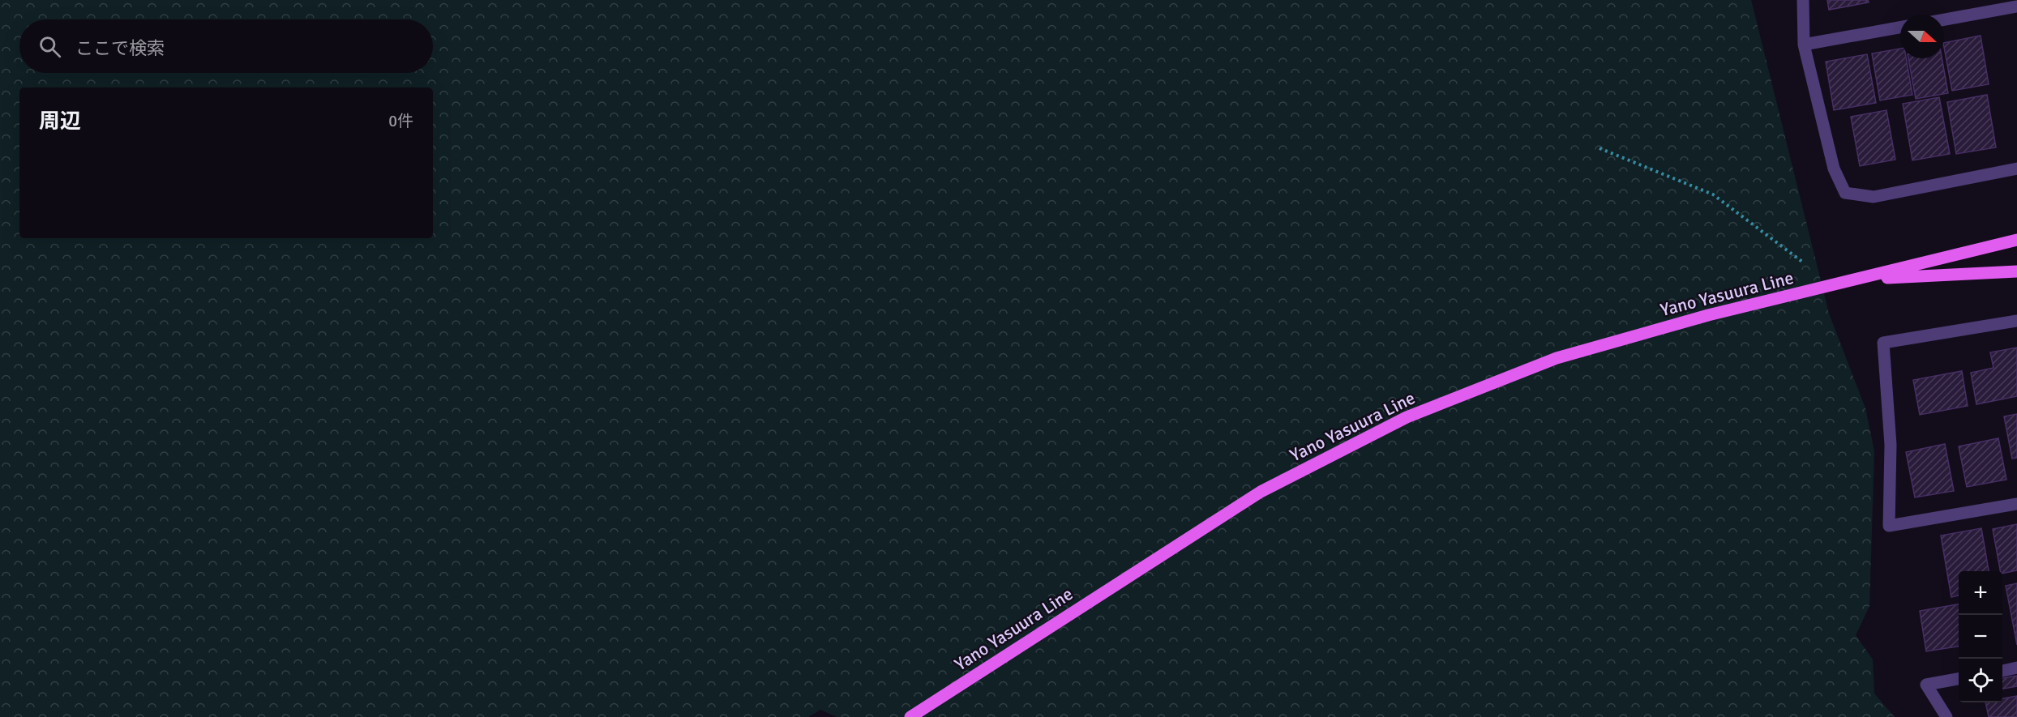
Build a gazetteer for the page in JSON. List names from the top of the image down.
{
  "streets": {
    "main road": ["Yano Yasuura Line"]
  },
  "north": "right",
  "page": {
    "search": "ここで検索",
    "heading": ["周辺", "0件"],
    "map_buttons": ["+", "−"]
  }
}
